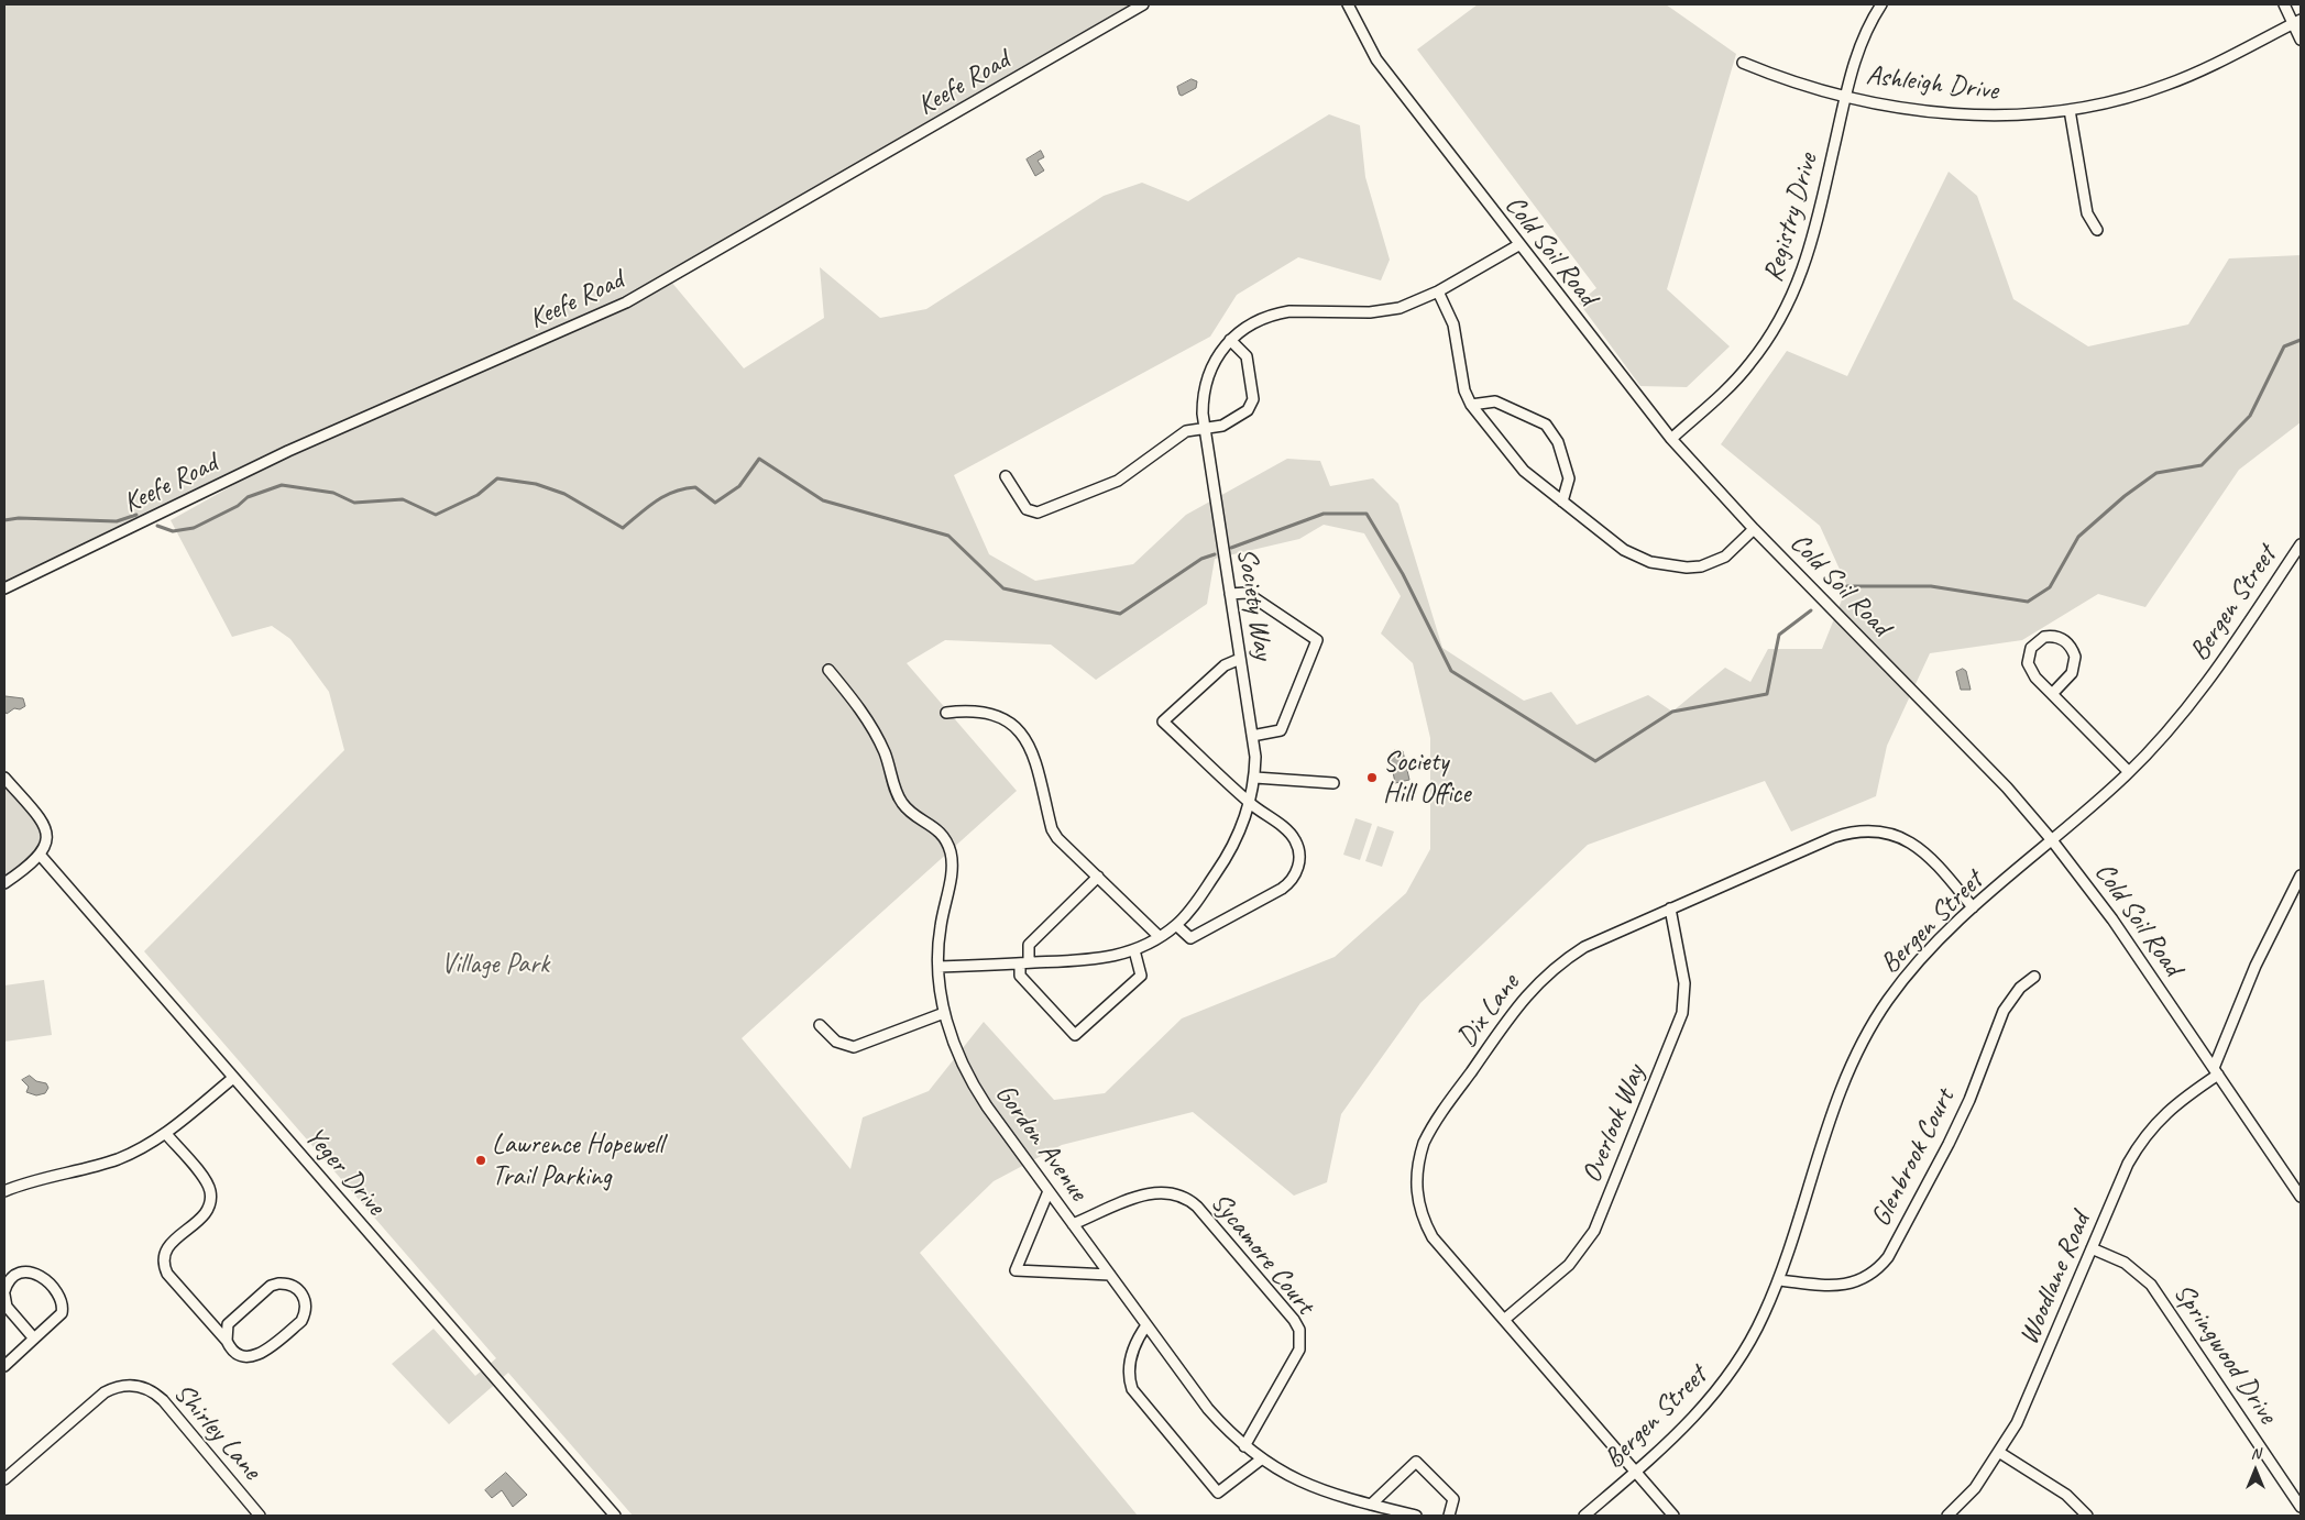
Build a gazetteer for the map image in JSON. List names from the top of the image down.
{
  "streets": {
    "street": [
      "Keefe Road",
      "Ashleigh Drive",
      "Registry Drive",
      "Cold Soil Road",
      "Society Way",
      "Bergen Street",
      "Dix Lane",
      "Overlook Way",
      "Gordon Avenue",
      "Glenbrook Court",
      "Yeger Drive",
      "Sycamore Court",
      "Woodlane Road",
      "Springwood Drive",
      "Shirley Lane"
    ]
  },
  "crossings": [
    ["Ashleigh Drive", "Registry Drive"],
    ["Registry Drive", "Cold Soil Road"],
    ["Cold Soil Road", "Society Way"],
    ["Cold Soil Road", "Bergen Street"],
    ["Cold Soil Road", "Woodlane Road"],
    ["Society Way", "Gordon Avenue"],
    ["Bergen Street", "Dix Lane"],
    ["Bergen Street", "Glenbrook Court"],
    ["Dix Lane", "Overlook Way"],
    ["Gordon Avenue", "Sycamore Court"],
    ["Woodlane Road", "Springwood Drive"]
  ],
  "parks": ["Village Park"],
  "places": ["Society Hill Office", "Lawrence Hopewell Trail Parking"],
  "north": "top"
}
